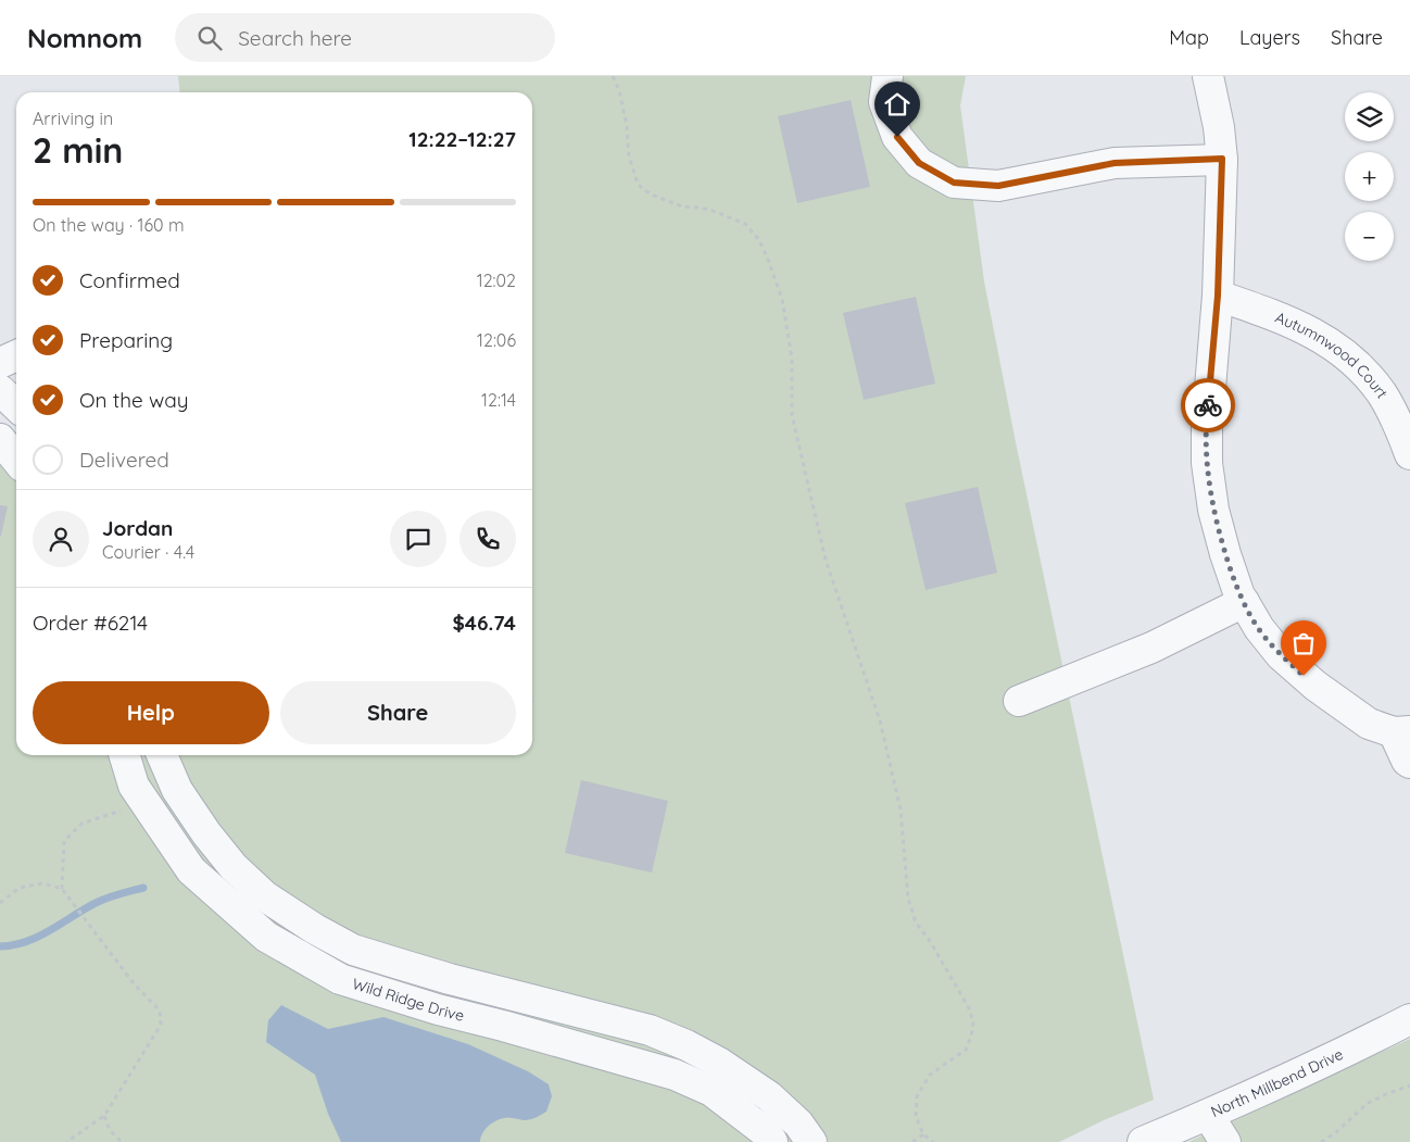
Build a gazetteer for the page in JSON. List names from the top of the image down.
{
  "streets": {
    "street": ["Autumnwood Court", "Wild Ridge Drive", "North Millbend Drive"]
  },
  "page": {
    "header": "Nomnom",
    "search": "Search here",
    "nav": ["Map", "Layers", "Share"],
    "map_buttons": ["+", "−"],
    "heading": ["2 min", "Arriving in", "12:22–12:27"],
    "panel": [
      "Jordan",
      "Courier · 4.4",
      "Order #6214",
      "$46.74"
    ],
    "bar": "On the way · 160 m",
    "list": [
      ["Confirmed", "12:02"],
      ["Preparing", "12:06"],
      ["On the way", "12:14"],
      "Delivered"
    ],
    "buttons": ["Help", "Share"]
  }
}
